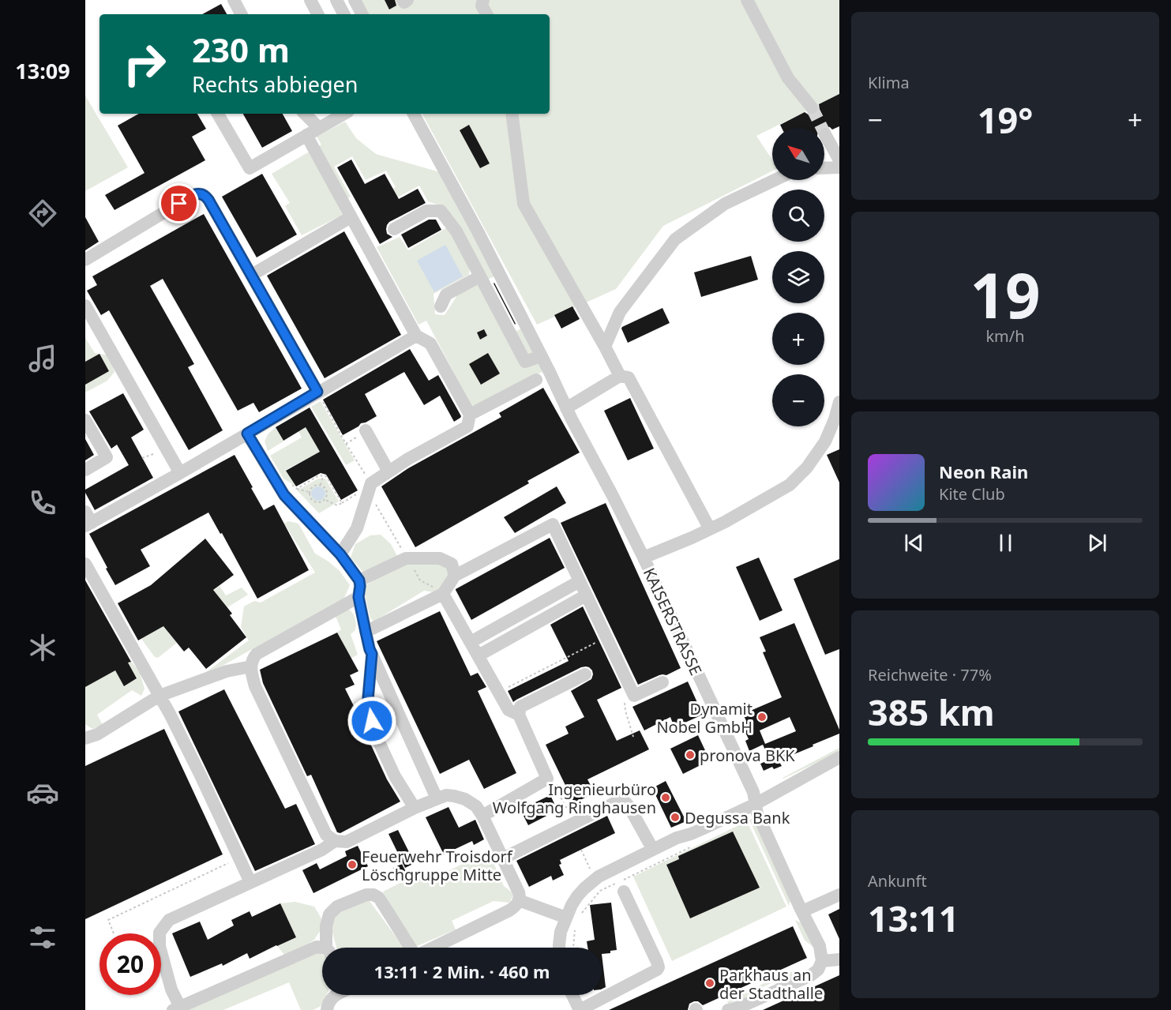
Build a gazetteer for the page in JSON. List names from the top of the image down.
{
  "streets": {
    "street": ["KAISERSTRASSE"]
  },
  "places": [
    "Dynamit Nobel GmbH",
    "pronova BKK",
    "Ingenieurbüro Wolfgang Ringhausen",
    "Degussa Bank",
    "Feuerwehr Troisdorf Löschgruppe Mitte",
    "Parkhaus an der Stadthalle"
  ],
  "north": "top left",
  "page": {
    "tabs": "13:09",
    "tile": [
      "Klima",
      ["19", "km/h"],
      ["Reichweite · 77%", "385 km"],
      ["Ankunft", "13:11"]
    ],
    "turn": ["230 m", "Rechts abbiegen"],
    "heat": ["−", "19°", "+"],
    "map_buttons": ["+", "−"],
    "song": ["Neon Rain", "Kite Club"],
    "limit": "20",
    "trip": "13:11 · 2 Min. · 460 m"
  }
}
